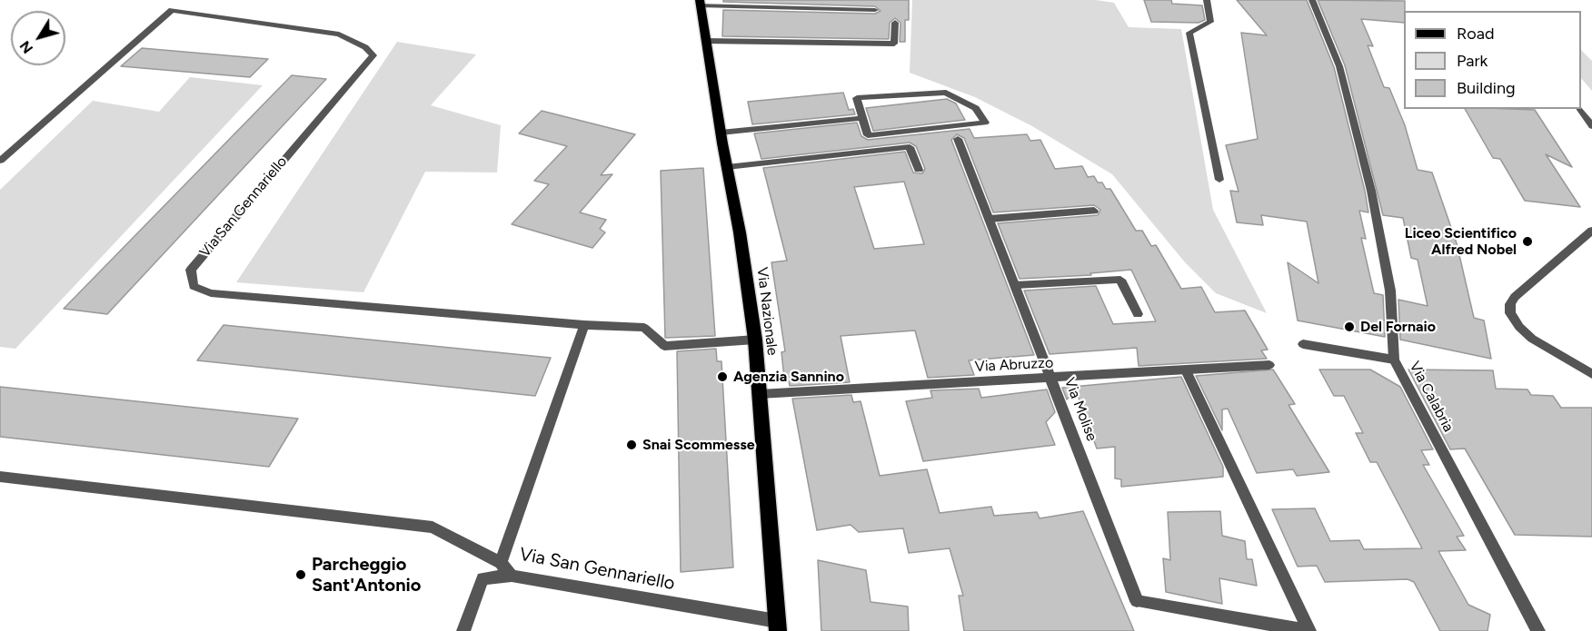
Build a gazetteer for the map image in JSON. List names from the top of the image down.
{
  "streets": {
    "main road": ["Via Nazionale"],
    "street": [
      "Via San Gennariello",
      "Via Abruzzo",
      "Via Calabria",
      "Via Molise"
    ]
  },
  "crossings": [
    ["Via San Gennariello", "Via Nazionale"],
    ["Via Nazionale", "Via Abruzzo"],
    ["Via Abruzzo", "Via Molise"]
  ],
  "places": [
    "Liceo Scientifico Alfred Nobel",
    "Del Fornaio",
    "Agenzia Sannino",
    "Snai Scommesse",
    "Parcheggio Sant'Antonio"
  ],
  "legend": ["Road", "Park", "Building"],
  "north": "bottom left"
}
